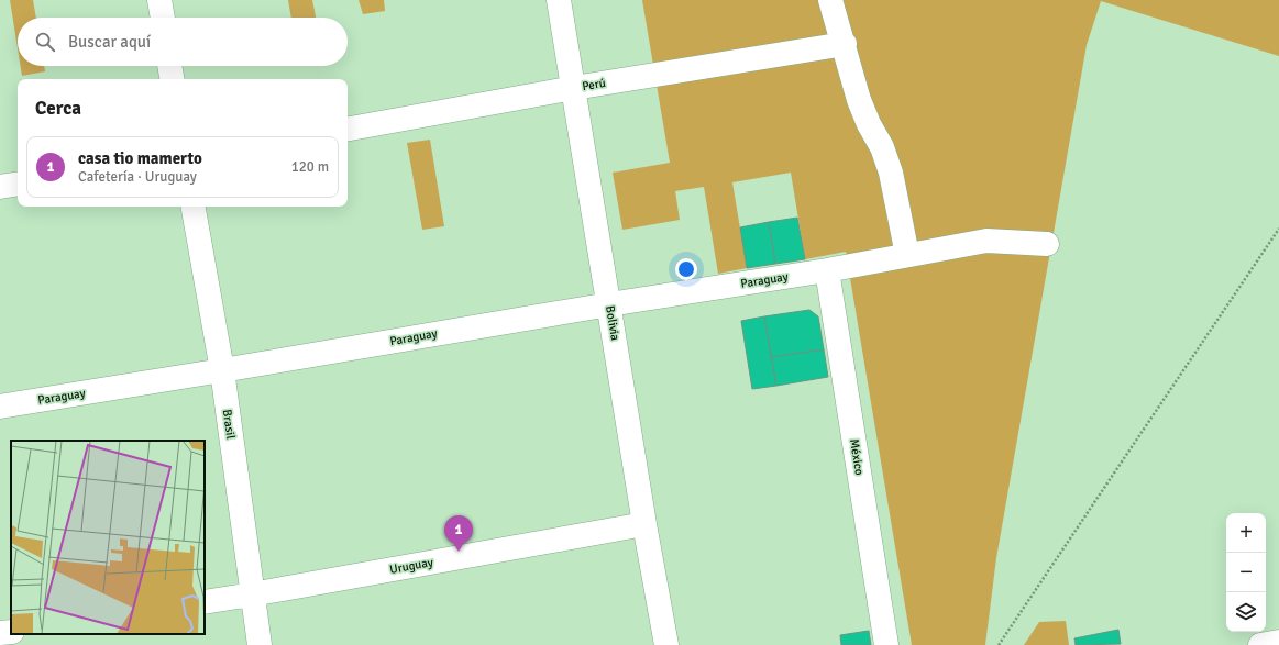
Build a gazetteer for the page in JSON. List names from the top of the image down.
{
  "streets": {
    "street": [
      "Perú",
      "Paraguay",
      "Bolivia",
      "Brasil",
      "México",
      "Uruguay"
    ]
  },
  "crossings": [
    ["Perú", "Bolivia"],
    ["Paraguay", "Bolivia"],
    ["Paraguay", "Brasil"],
    ["Paraguay", "México"],
    ["Bolivia", "Uruguay"],
    ["Brasil", "Uruguay"]
  ],
  "page": {
    "search": "Buscar aquí",
    "heading": "Cerca",
    "list": [
      {
        "mark": "1",
        "name": "casa tio mamerto",
        "note": "Cafetería · Uruguay",
        "value": "120 m"
      }
    ],
    "map_buttons": ["+", "−"],
    "pins": "1"
  }
}
